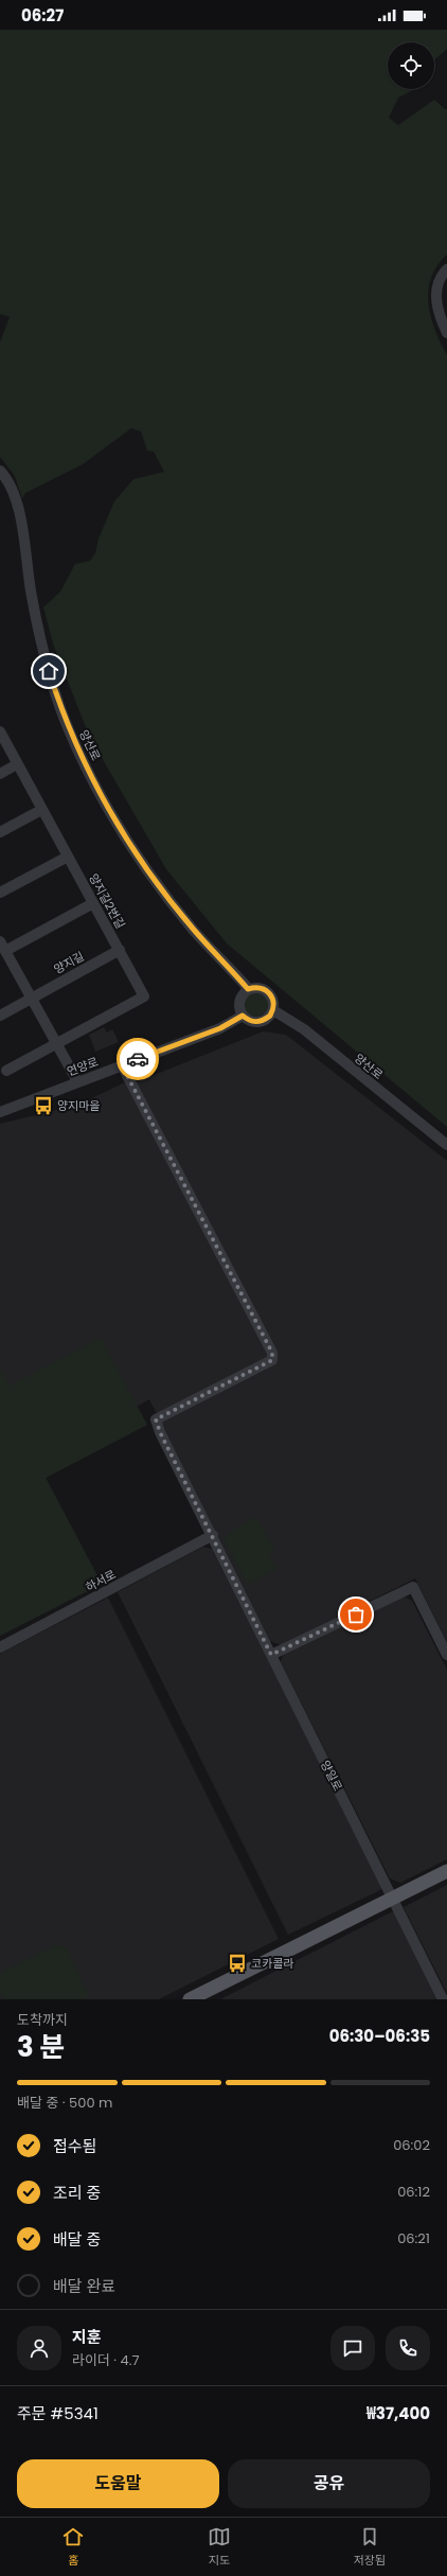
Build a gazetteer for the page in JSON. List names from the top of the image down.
{
  "streets": {
    "street": [
      "양산로",
      "양지길2번길",
      "양지길",
      "연양로",
      "하서로",
      "양일로"
    ]
  },
  "crossings": [
    ["양산로", "연양로"],
    ["양지길2번길", "양지길"],
    ["연양로", "양일로"],
    ["하서로", "양일로"]
  ],
  "places": {
    "bus stop": ["양지마을", "코카콜라"]
  },
  "page": {
    "status": "06:27",
    "heading": ["3 분", "도착까지", "06:30–06:35"],
    "panel": [
      "지훈",
      "라이더 · 4.7",
      "주문 #5341",
      "₩37,400"
    ],
    "bar": "배달 중 · 500 m",
    "list": [
      ["접수됨", "06:02"],
      ["조리 중", "06:12"],
      ["배달 중", "06:21"],
      "배달 완료"
    ],
    "buttons": ["도움말", "공유"],
    "tabs": ["홈", "지도", "저장됨"]
  }
}
